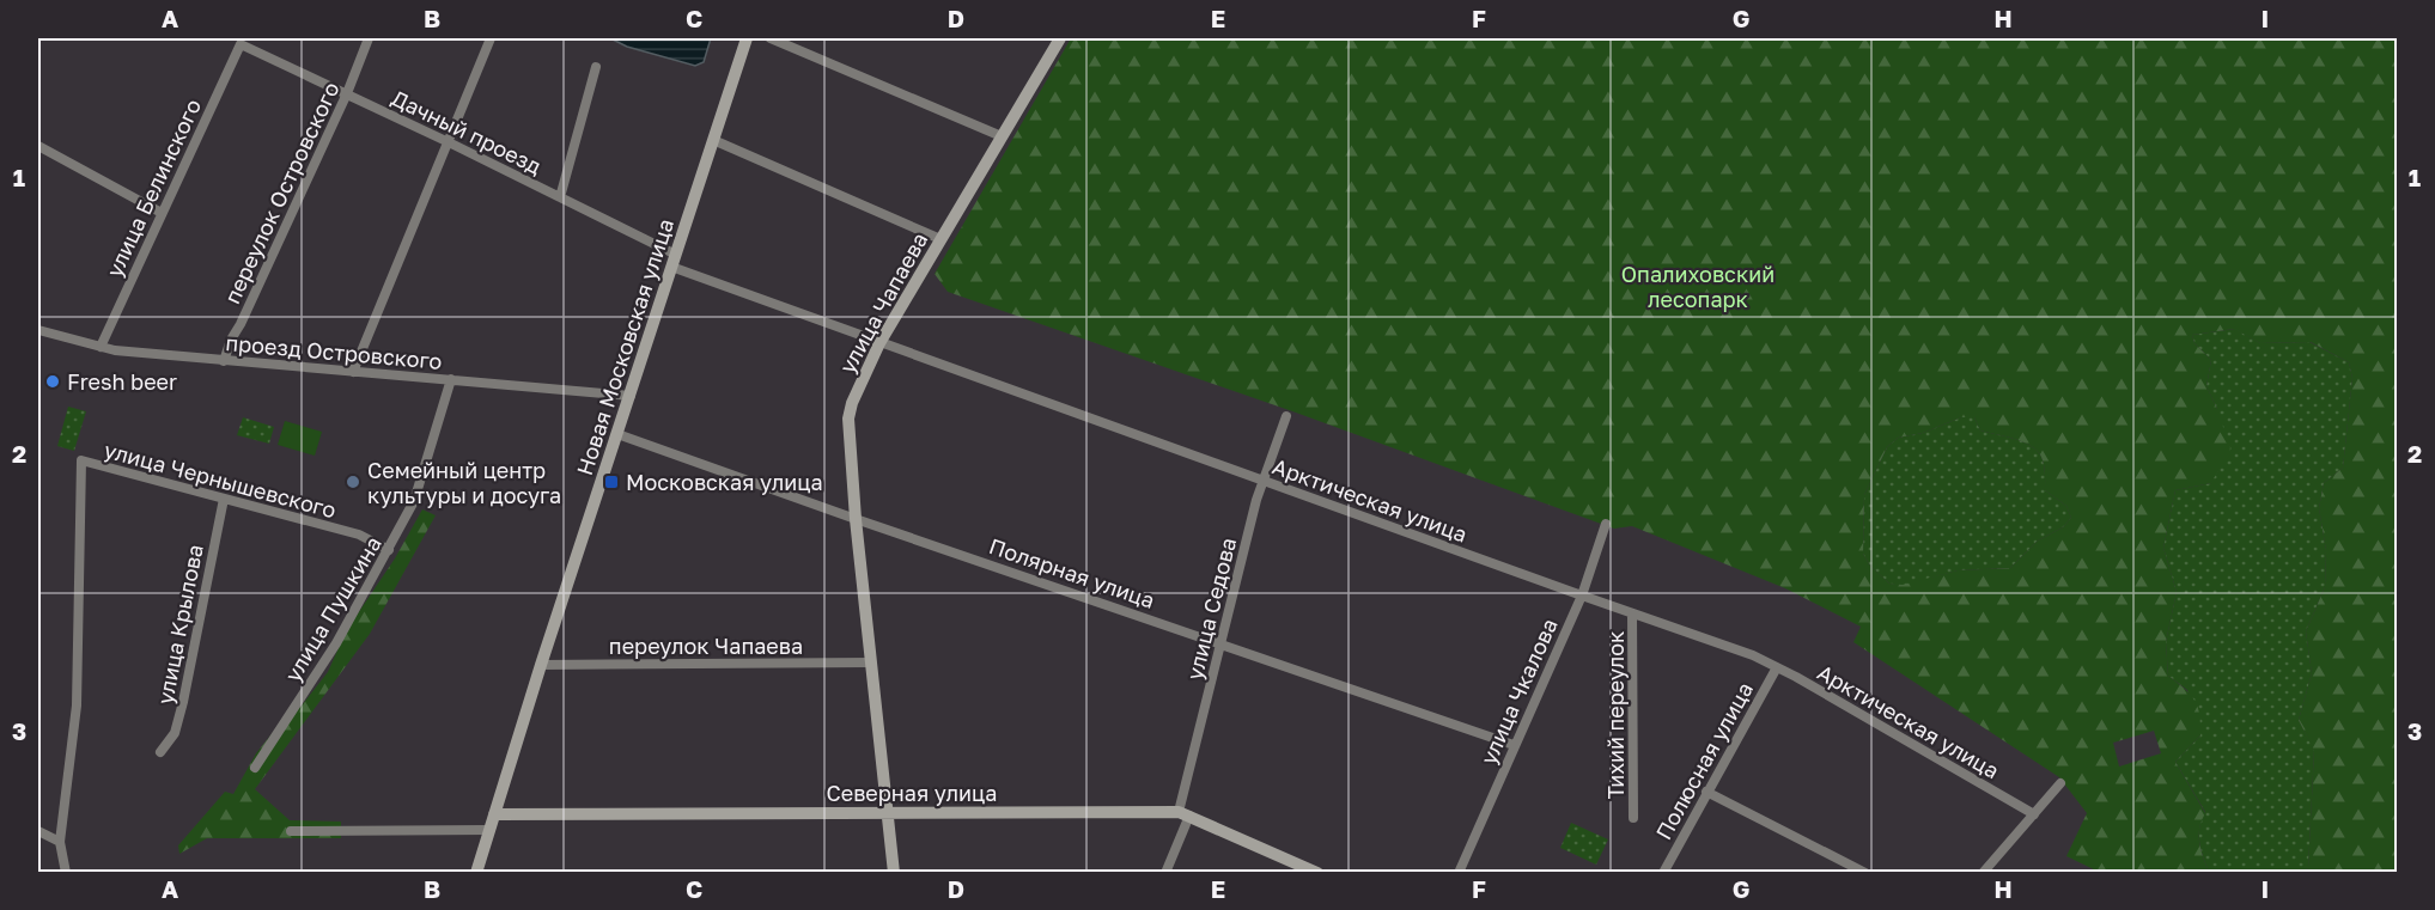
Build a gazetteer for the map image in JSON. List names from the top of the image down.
{
  "streets": {
    "street": [
      "Дачный проезд",
      "улица Белинского",
      "переулок Островского",
      "улица Чапаева",
      "Новая Московская улица",
      "проезд Островского",
      "улица Чернышевского",
      "Арктическая улица",
      "Полярная улица",
      "улица Пушкина",
      "улица Седова",
      "улица Крылова",
      "переулок Чапаева",
      "улица Чкалова",
      "Тихий переулок",
      "Полюсная улица",
      "Северная улица"
    ]
  },
  "crossings": [
    ["Дачный проезд", "улица Белинского"],
    ["Дачный проезд", "переулок Островского"],
    ["Дачный проезд", "Новая Московская улица"],
    ["Дачный проезд", "Арктическая улица"],
    ["улица Белинского", "проезд Островского"],
    ["переулок Островского", "проезд Островского"],
    ["улица Чапаева", "Арктическая улица"],
    ["улица Чапаева", "Полярная улица"],
    ["улица Чапаева", "переулок Чапаева"],
    ["улица Чапаева", "Северная улица"],
    ["Новая Московская улица", "проезд Островского"],
    ["Новая Московская улица", "Арктическая улица"],
    ["Новая Московская улица", "Полярная улица"],
    ["Новая Московская улица", "переулок Чапаева"],
    ["Новая Московская улица", "Северная улица"],
    ["проезд Островского", "улица Пушкина"],
    ["улица Чернышевского", "улица Пушкина"],
    ["улица Чернышевского", "улица Крылова"],
    ["Арктическая улица", "улица Седова"],
    ["Арктическая улица", "улица Чкалова"],
    ["Арктическая улица", "Тихий переулок"],
    ["Арктическая улица", "Полюсная улица"],
    ["Полярная улица", "улица Седова"],
    ["Полярная улица", "улица Чкалова"],
    ["улица Седова", "Северная улица"]
  ],
  "parks": ["Опалиховский лесопарк"],
  "places": {
    "other": ["Fresh beer", "Семейный центр культуры и досуга"],
    "transit": ["Московская улица"]
  },
  "grid": {
    "columns": [
      "A",
      "B",
      "C",
      "D",
      "E",
      "F",
      "G",
      "H",
      "I"
    ],
    "rows": ["1", "2", "3"]
  }
}
